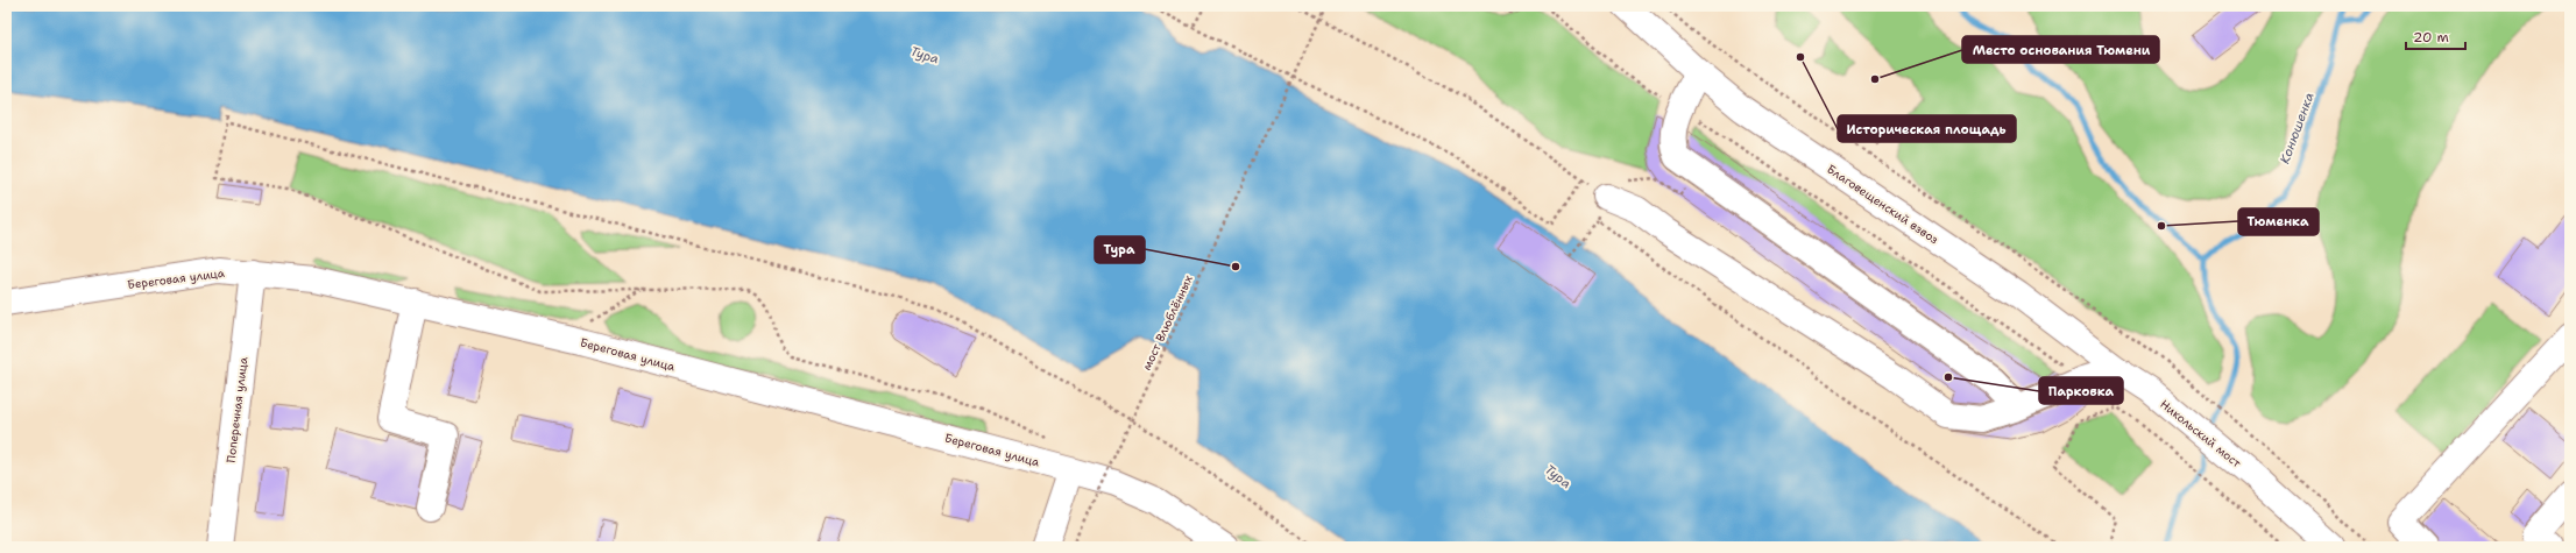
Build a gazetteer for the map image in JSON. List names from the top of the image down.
{
  "streets": {
    "street": [
      "Благовещенский взвоз",
      "Береговая улица",
      "Поперечная улица",
      "Никольский мост"
    ],
    "path": ["мост Влюблённых"]
  },
  "crossings": [
    ["Благовещенский взвоз", "Никольский мост"],
    ["Береговая улица", "Поперечная улица"]
  ],
  "water": ["Тура", "Конюшенка"],
  "places": [
    "Историческая площадь",
    "Место основания Тюмени",
    "Тюменка",
    "Тура",
    "Парковка"
  ],
  "scale_bar": "20 m"
}
